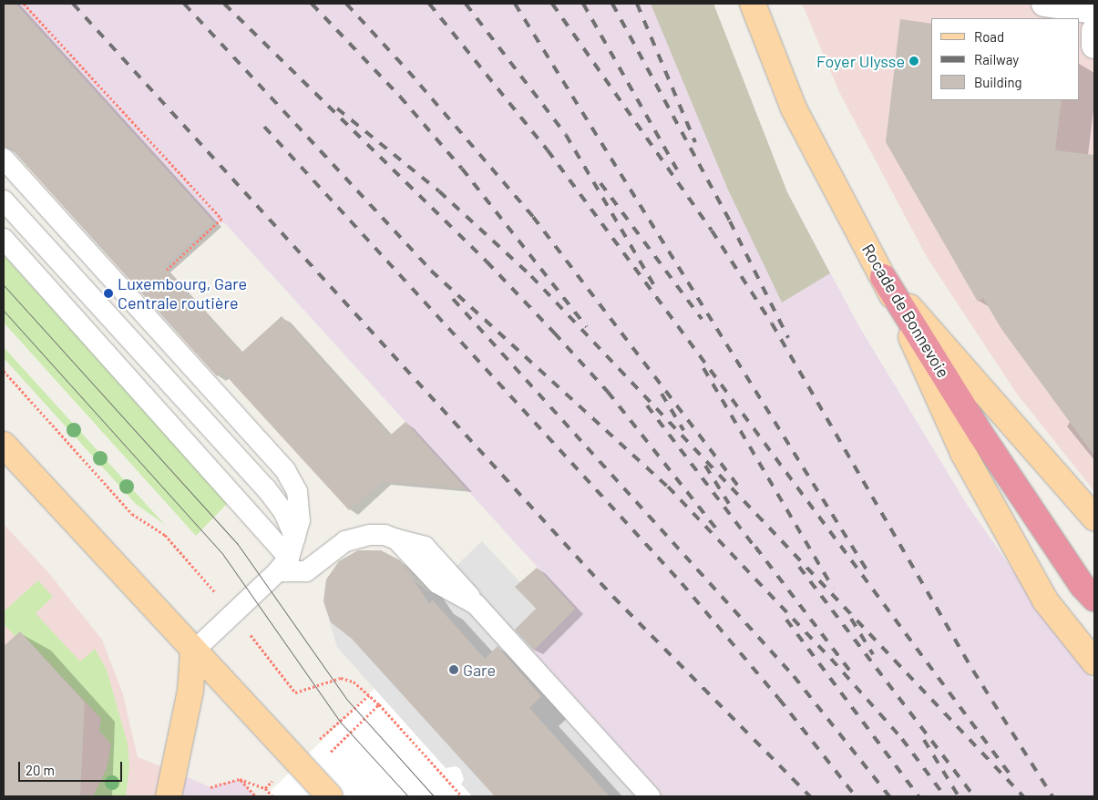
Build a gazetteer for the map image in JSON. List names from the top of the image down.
{
  "streets": {
    "highway": ["Rocade de Bonnevoie"]
  },
  "places": ["Foyer Ulysse", "Luxembourg, Gare Centrale routière", "Gare"],
  "legend": ["Road", "Railway", "Building"],
  "scale_bar": "20 m"
}
